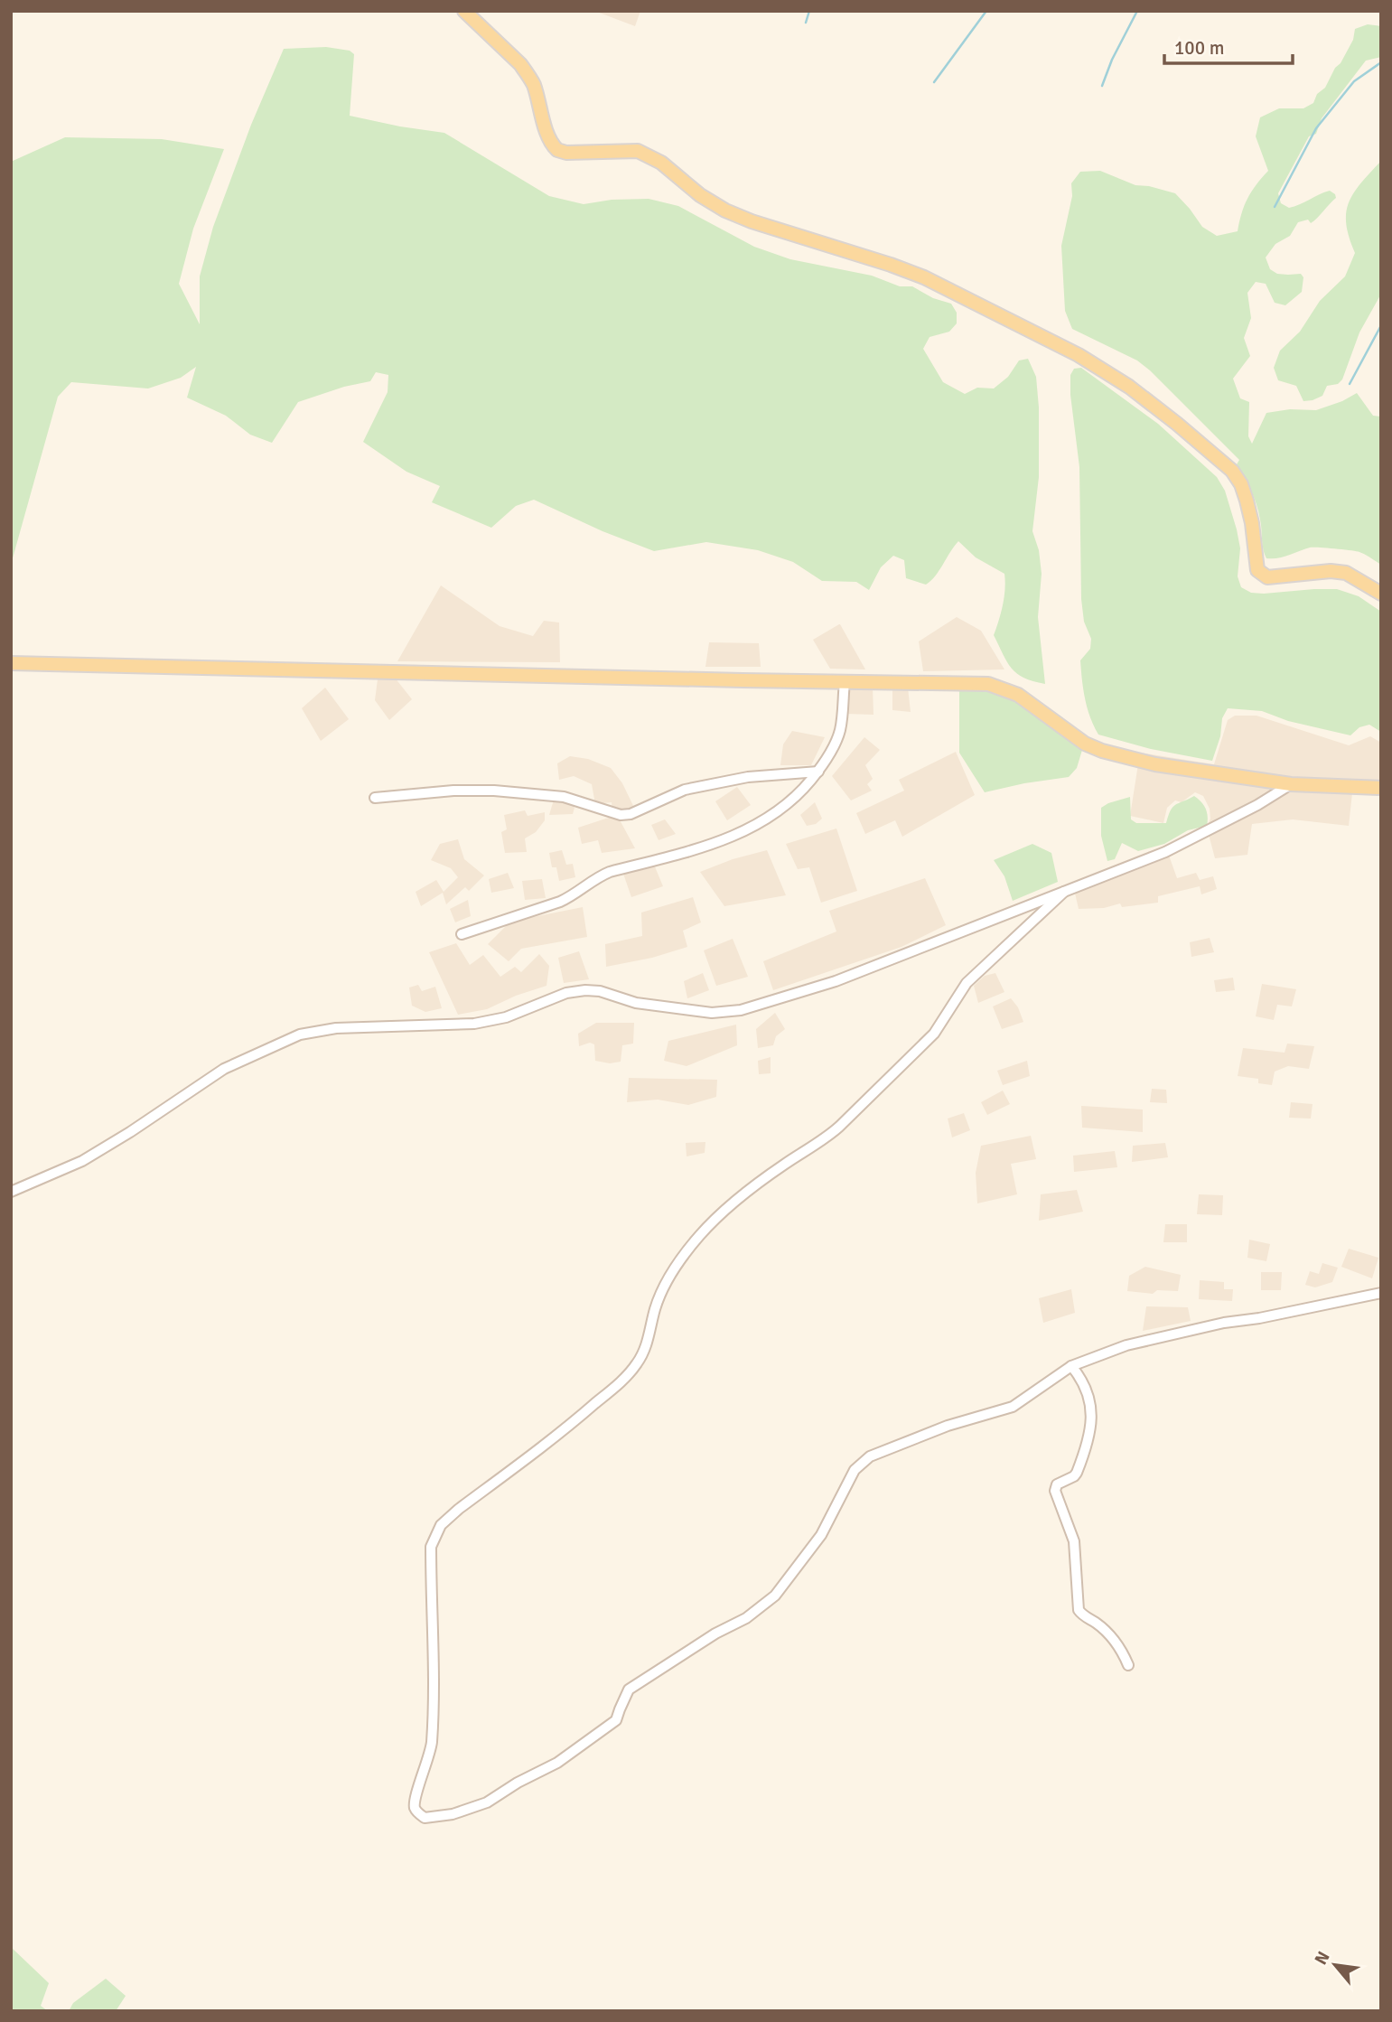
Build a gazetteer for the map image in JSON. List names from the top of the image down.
{
  "scale_bar": "100 m",
  "north": "top left"
}
